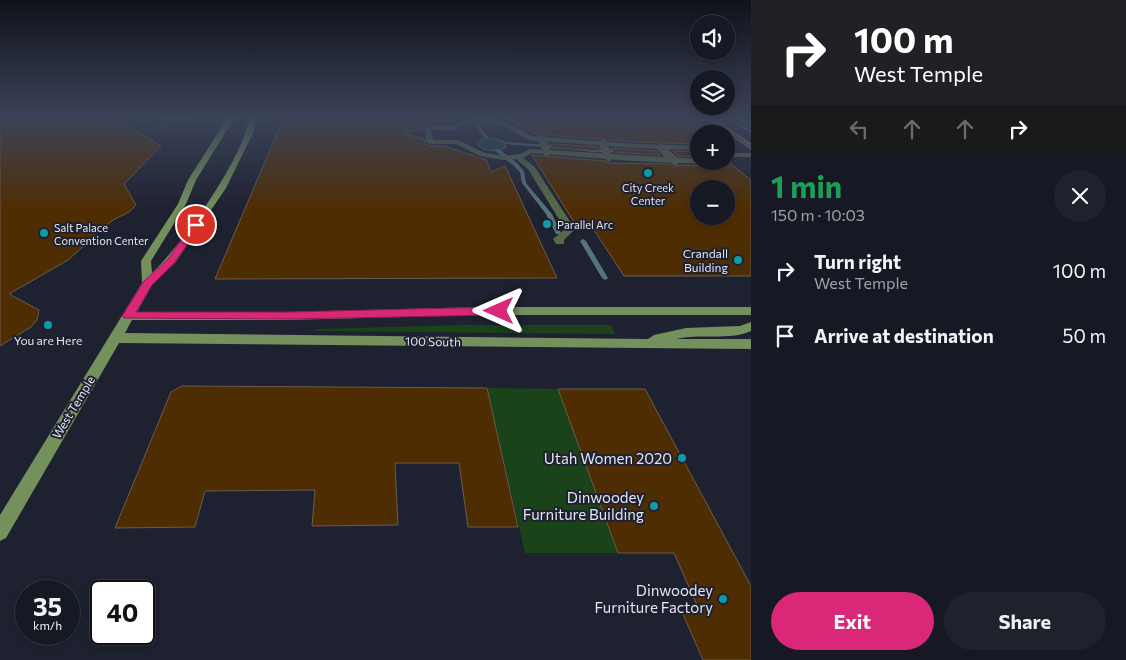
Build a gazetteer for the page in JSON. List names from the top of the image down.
{
  "streets": {
    "street": ["100 South", "West Temple"]
  },
  "crossings": [
    ["100 South", "West Temple"]
  ],
  "places": [
    "City Creek Center",
    "Parallel Arc",
    "Salt Palace Convention Center",
    "Crandall Building",
    "You are Here",
    "Utah Women 2020",
    "Dinwoodey Furniture Building",
    "Dinwoodey Furniture Factory"
  ],
  "page": {
    "turn": ["100 m", "West Temple"],
    "map_buttons": ["+", "−"],
    "heading": ["1 min", "150 m · 10:03"],
    "list": [
      {
        "name": "Turn right",
        "note": "West Temple",
        "value": "100 m"
      },
      {
        "name": "Arrive at destination",
        "value": "50 m"
      }
    ],
    "speed": "35 km/h",
    "limit": "40",
    "buttons": ["Exit", "Share"]
  }
}
